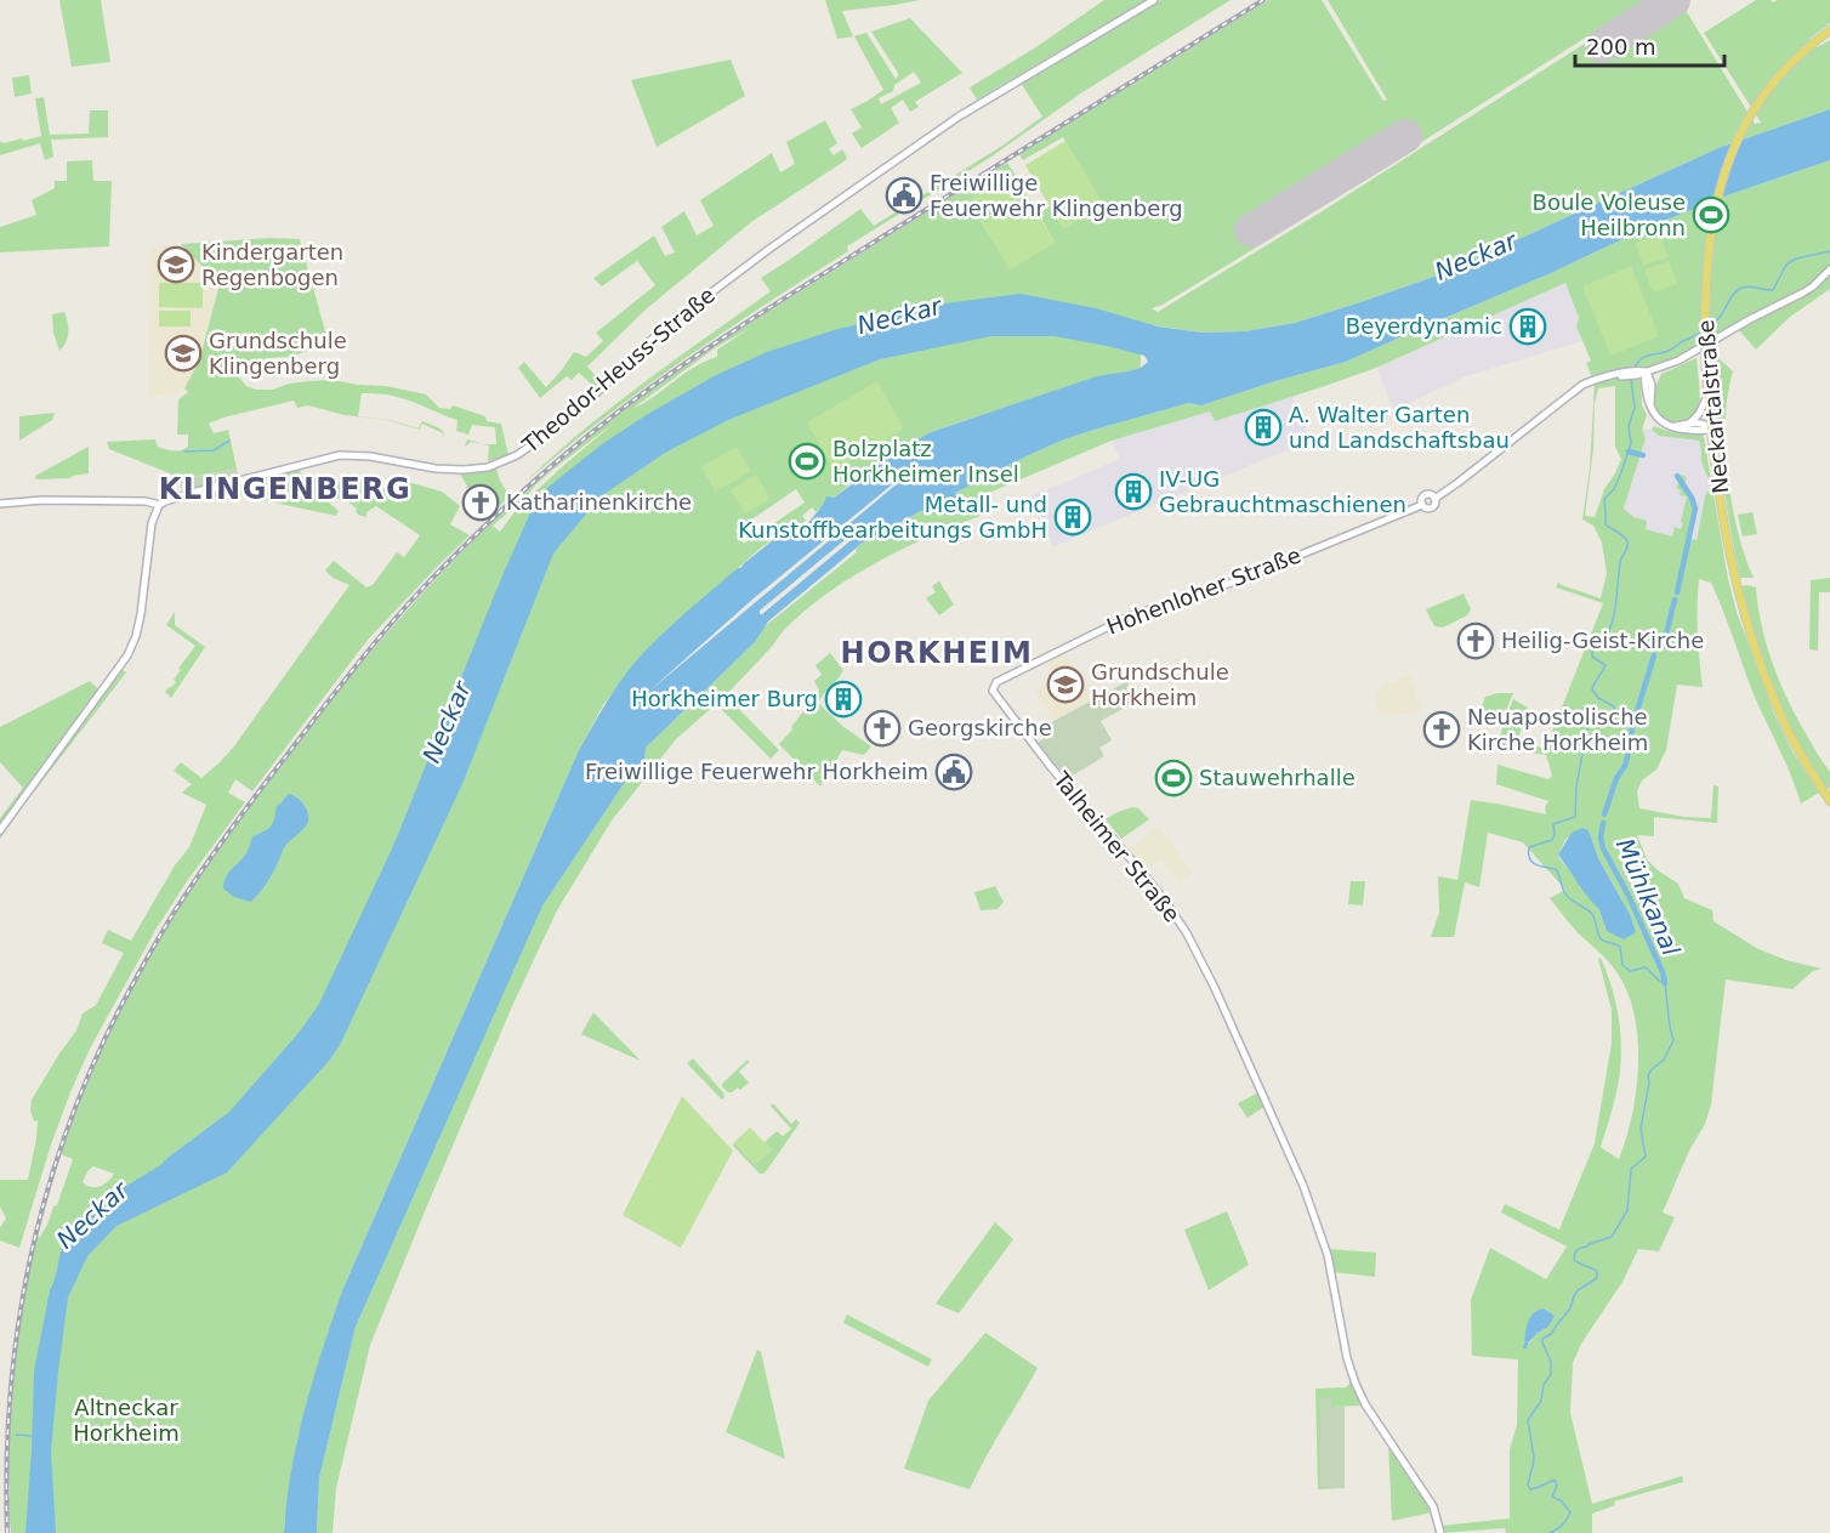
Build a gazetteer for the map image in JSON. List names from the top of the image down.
{
  "streets": {
    "main road": ["Neckartalstraße"],
    "street": ["Theodor-Heuss-Straße", "Hohenloher Straße", "Talheimer Straße"]
  },
  "crossings": [
    ["Hohenloher Straße", "Talheimer Straße"]
  ],
  "districts": ["KLINGENBERG", "HORKHEIM"],
  "water": ["Neckar", "Mühlkanal"],
  "parks": ["Altneckar Horkheim"],
  "places": {
    "public building": ["Freiwillige Feuerwehr Klingenberg", "Freiwillige Feuerwehr Horkheim"],
    "sports": ["Boule Voleuse Heilbronn", "Bolzplatz Horkheimer Insel", "Stauwehrhalle"],
    "school or university": ["Kindergarten Regenbogen", "Grundschule Klingenberg", "Grundschule Horkheim"],
    "building": [
      "Beyerdynamic",
      "A. Walter Garten und Landschaftsbau",
      "IV-UG Gebrauchtmaschienen",
      "Metall- und Kunstoffbearbeitungs GmbH",
      "Horkheimer Burg"
    ],
    "church": [
      "Katharinenkirche",
      "Heilig-Geist-Kirche",
      "Georgskirche",
      "Neuapostolische Kirche Horkheim"
    ]
  },
  "scale_bar": "200 m"
}
